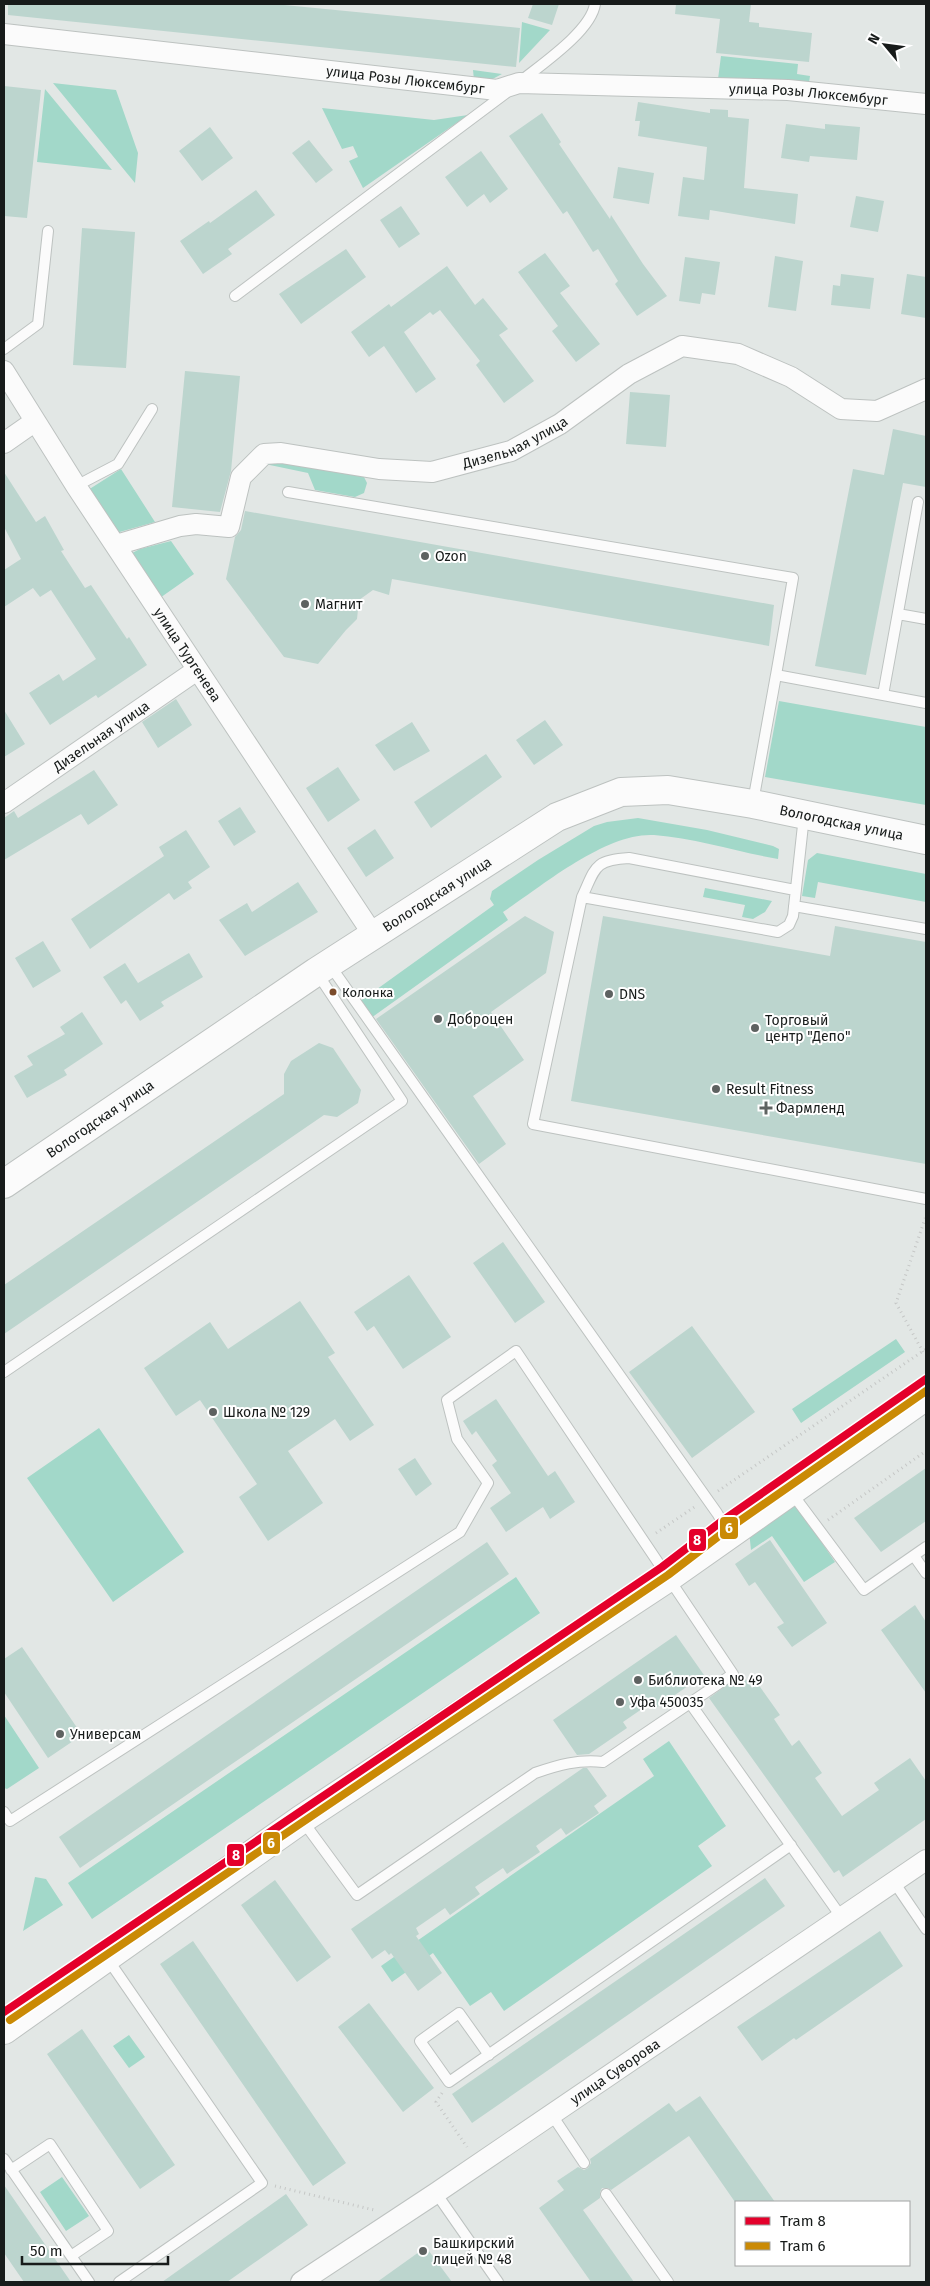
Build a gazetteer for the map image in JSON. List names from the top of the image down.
{
  "streets": {
    "main road": ["Вологодская улица"],
    "street": [
      "улица Розы Люксембург",
      "Дизельная улица",
      "улица Тургенева",
      "улица Суворова"
    ]
  },
  "crossings": [
    ["Дизельная улица", "улица Тургенева"],
    ["улица Тургенева", "Вологодская улица"]
  ],
  "places": {
    "other": [
      "Ozon",
      "Магнит",
      "Колонка",
      "DNS",
      "Доброцен",
      "Торговый центр \"Депо\"",
      "Result Fitness",
      "Школа № 129",
      "Библиотека № 49",
      "Уфа 450035",
      "Универсам",
      "Башкирский лицей № 48"
    ],
    "health": ["Фармленд"]
  },
  "lines": ["tram line 8", "tram line 6"],
  "legend": ["Tram 8", "Tram 6"],
  "scale_bar": "50 m",
  "north": "top left"
}
